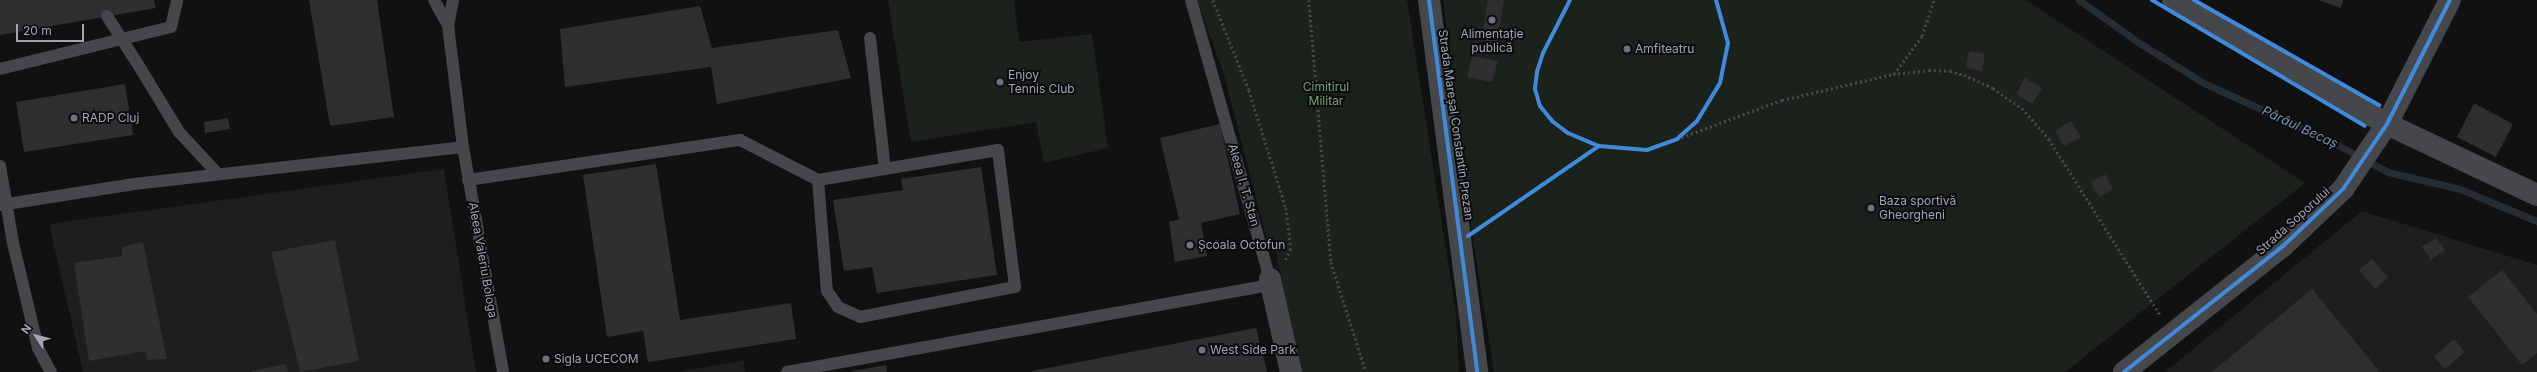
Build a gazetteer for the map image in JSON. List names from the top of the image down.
{
  "streets": {
    "street": ["Strada Mareșal Constantin Prezan", "Aleea I. T. Stan", "Strada Soporului"],
    "lane": ["Aleea Valeriu Bologa"]
  },
  "water": ["Pârâul Becaș"],
  "parks": ["Cimitirul Militar"],
  "places": [
    "Alimentație publică",
    "Amfiteatru",
    "Enjoy Tennis Club",
    "RADP Cluj",
    "Baza sportivă Gheorgheni",
    "Școala Octofun",
    "West Side Park",
    "Sigla UCECOM"
  ],
  "scale_bar": "20 m",
  "north": "top left"
}
